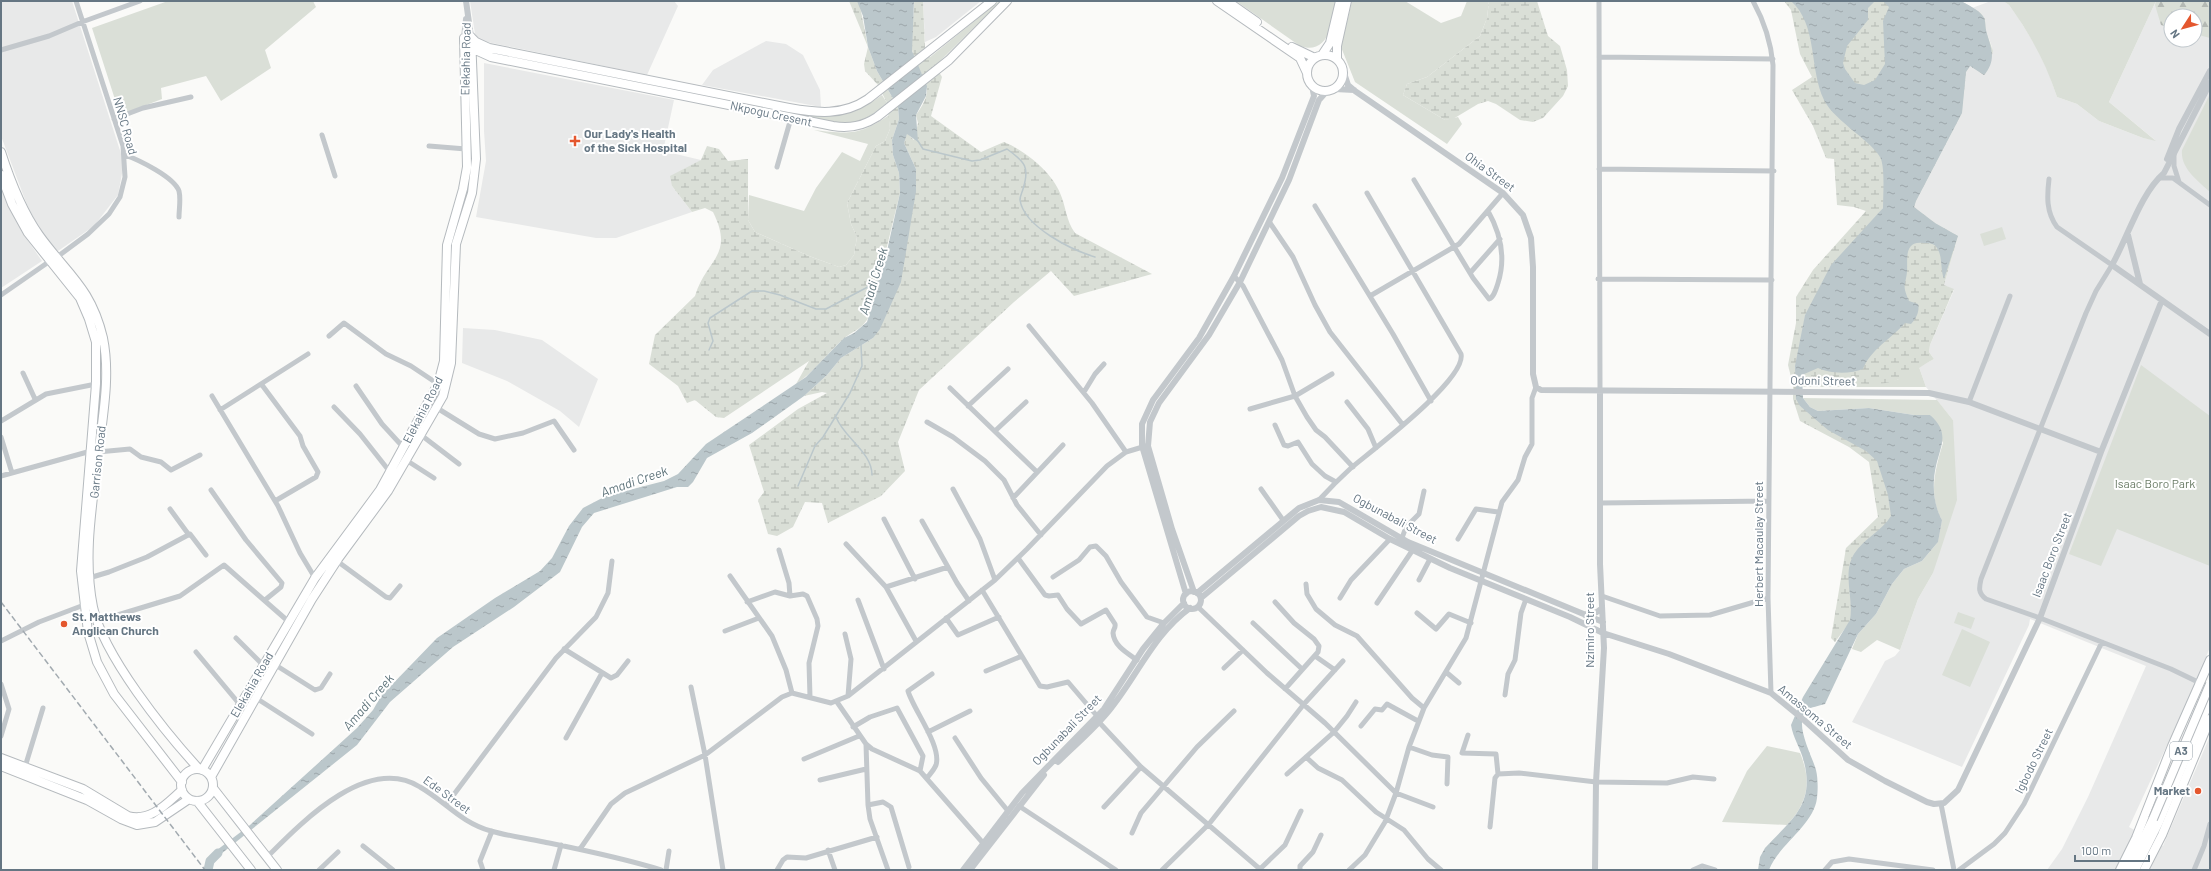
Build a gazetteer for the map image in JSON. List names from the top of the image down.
{
  "streets": {
    "main road": [
      "Elekahia Road",
      "Nkpogu Cresent",
      "Garrison Road",
      "A3"
    ],
    "street": [
      "NNSC Road",
      "Ohia Street",
      "Odoni Street",
      "Ogbunabali Street",
      "Herbert Macaulay Street",
      "Isaac Boro Street",
      "Nzimiro Street",
      "Amassoma Street",
      "Igbodo Street",
      "Ede Street"
    ]
  },
  "crossings": [
    ["Elekahia Road", "Nkpogu Cresent"],
    ["Elekahia Road", "Garrison Road"],
    ["NNSC Road", "Garrison Road"],
    ["Ohia Street", "Odoni Street"],
    ["Odoni Street", "Herbert Macaulay Street"],
    ["Odoni Street", "Isaac Boro Street"],
    ["Odoni Street", "Nzimiro Street"],
    ["Ogbunabali Street", "Nzimiro Street"],
    ["Ogbunabali Street", "Amassoma Street"],
    ["Herbert Macaulay Street", "Amassoma Street"],
    ["Isaac Boro Street", "Amassoma Street"],
    ["Nzimiro Street", "Amassoma Street"]
  ],
  "water": ["Amadi Creek"],
  "parks": ["Isaac Boro Park"],
  "places": {
    "health": ["Our Lady's Health of the Sick Hospital"],
    "other": ["St. Matthews Anglican Church", "Market"]
  },
  "scale_bar": "100 m",
  "north": "bottom left"
}
